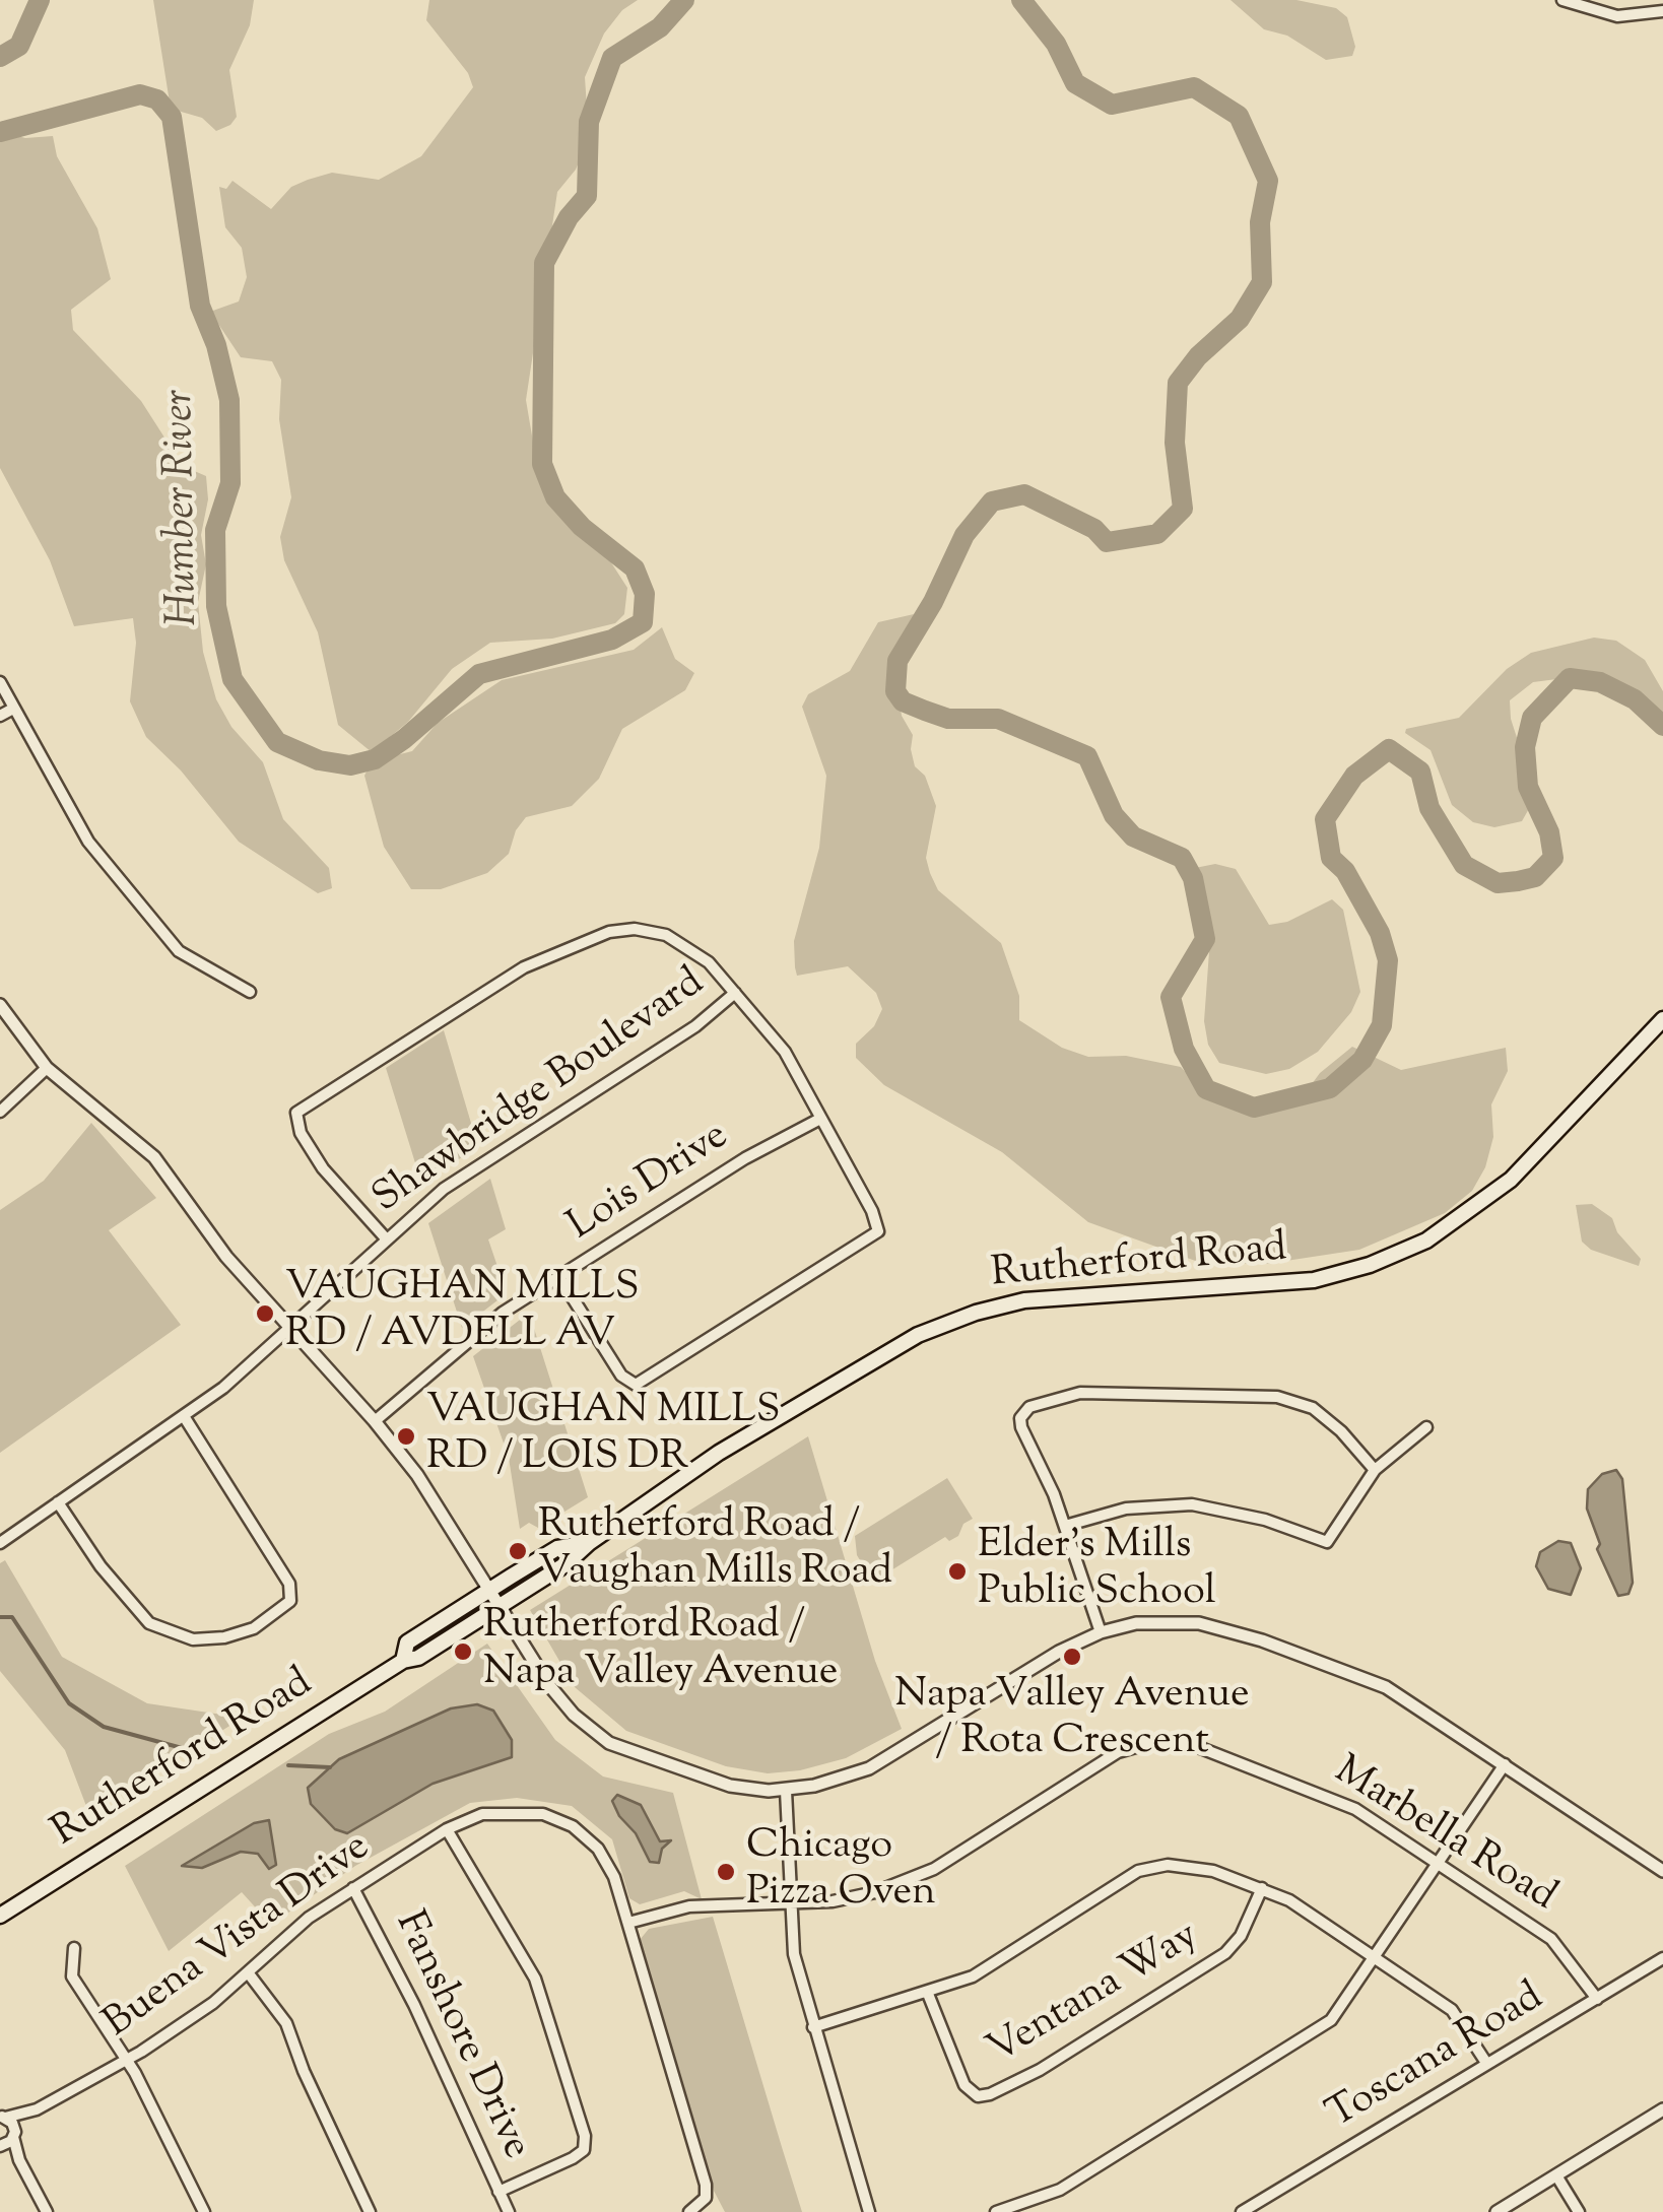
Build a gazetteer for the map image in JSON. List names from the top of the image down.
{
  "streets": {
    "main road": ["Rutherford Road"],
    "street": [
      "Shawbridge Boulevard",
      "Lois Drive",
      "Marbella Road",
      "Buena Vista Drive",
      "Ventana Way",
      "Fanshore Drive",
      "Toscana Road"
    ]
  },
  "crossings": [
    ["Marbella Road", "Buena Vista Drive"],
    ["Marbella Road", "Toscana Road"],
    ["Buena Vista Drive", "Fanshore Drive"]
  ],
  "water": ["Humber River"],
  "places": [
    "VAUGHAN MILLS RD / AVDELL AV",
    "VAUGHAN MILLS RD / LOIS DR",
    "Rutherford Road / Vaughan Mills Road",
    "Elder's Mills Public School",
    "Rutherford Road / Napa Valley Avenue",
    "Napa Valley Avenue / Rota Crescent",
    "Chicago Pizza Oven"
  ]
}
